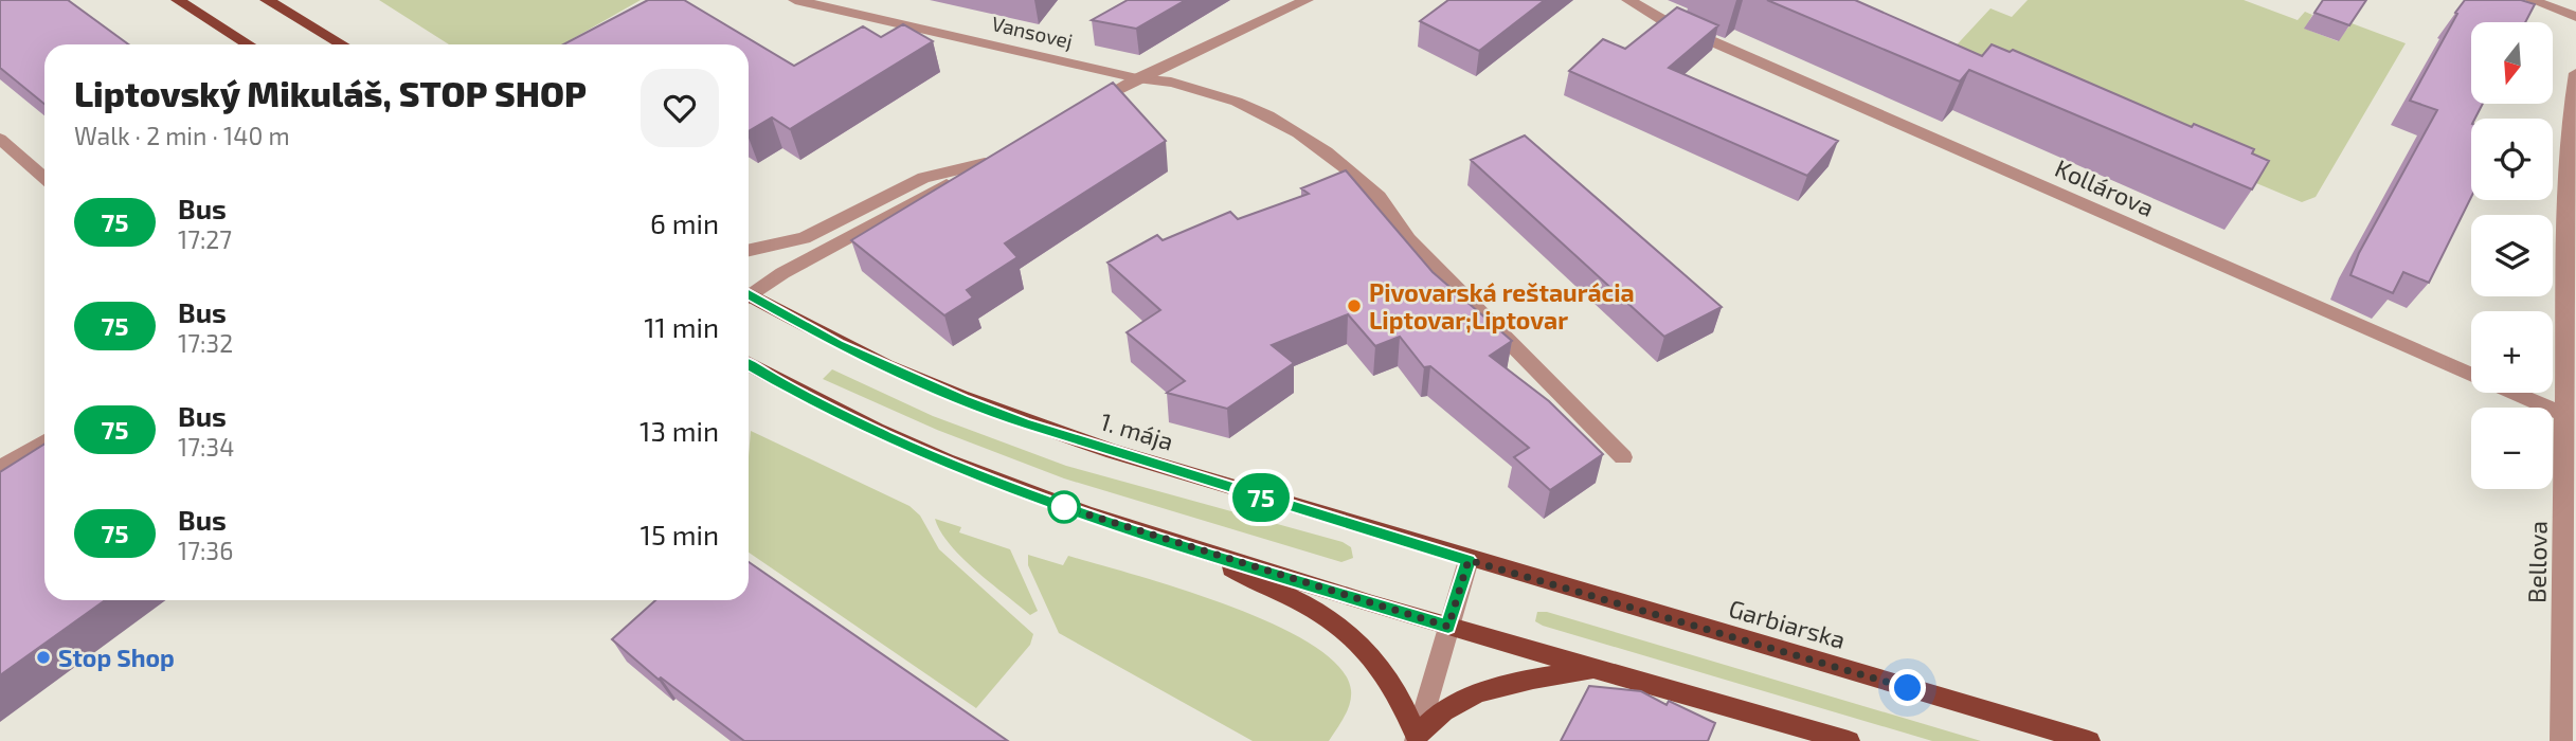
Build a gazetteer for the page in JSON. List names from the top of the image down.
{
  "streets": {
    "main road": ["1. mája", "Garbiarska"],
    "street": ["Vansovej", "Kollárova", "Bellova"]
  },
  "crossings": [
    ["Kollárova", "Bellova"],
    ["1. mája", "Garbiarska"]
  ],
  "places": ["Pivovarská reštaurácia Liptovar;Liptovar", "Stop Shop"],
  "lines": ["bus line 75"],
  "north": "bottom",
  "page": {
    "on_map": "75",
    "map_buttons": ["+", "−"],
    "heading": ["Liptovský Mikuláš, STOP SHOP", "Walk · 2 min · 140 m"],
    "list": [
      {
        "mark": "75",
        "name": "Bus",
        "note": "17:27",
        "value": "6 min"
      },
      {
        "mark": "75",
        "name": "Bus",
        "note": "17:32",
        "value": "11 min"
      },
      {
        "mark": "75",
        "name": "Bus",
        "note": "17:34",
        "value": "13 min"
      },
      {
        "mark": "75",
        "name": "Bus",
        "note": "17:36",
        "value": "15 min"
      }
    ]
  }
}
